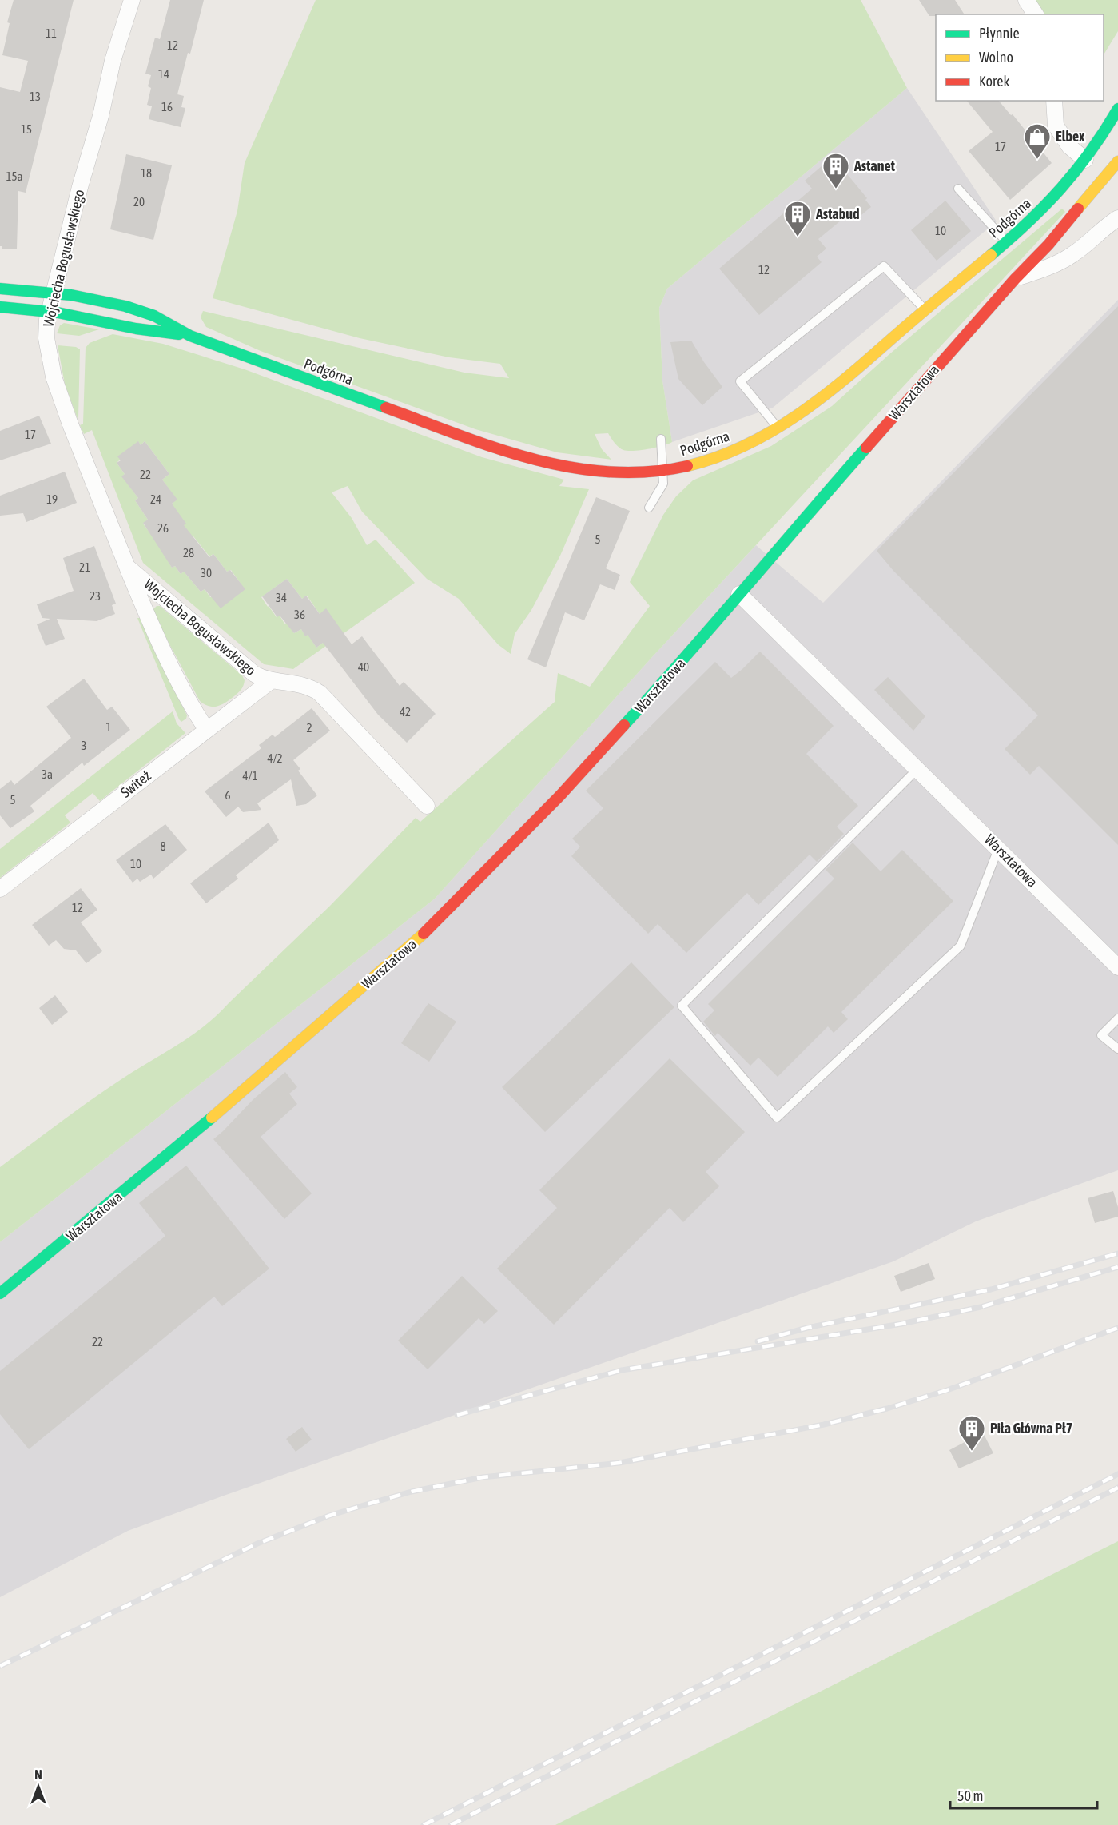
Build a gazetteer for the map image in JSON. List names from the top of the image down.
{
  "streets": {
    "street": [
      "Podgórna",
      "Wojciecha Bogusławskiego",
      "Warsztatowa",
      "Świteź"
    ]
  },
  "crossings": [
    ["Podgórna", "Wojciecha Bogusławskiego"],
    ["Wojciecha Bogusławskiego", "Świteź"]
  ],
  "places": {
    "shop": ["Elbex"],
    "building": ["Astanet", "Astabud", "Piła Główna Pł7"]
  },
  "house_numbers": [
    "11",
    "12",
    "14",
    "13",
    "16",
    "15",
    "17",
    "18",
    "15a",
    "20",
    "10",
    "12",
    "17",
    "22",
    "19",
    "24",
    "26",
    "5",
    "28",
    "21",
    "30",
    "23",
    "34",
    "36",
    "40",
    "42",
    "1",
    "2",
    "3",
    "4/2",
    "3a",
    "4/1",
    "6",
    "5",
    "8",
    "10",
    "12",
    "22"
  ],
  "legend": ["Płynnie", "Wolno", "Korek"],
  "scale_bar": "50 m",
  "north": "top"
}
